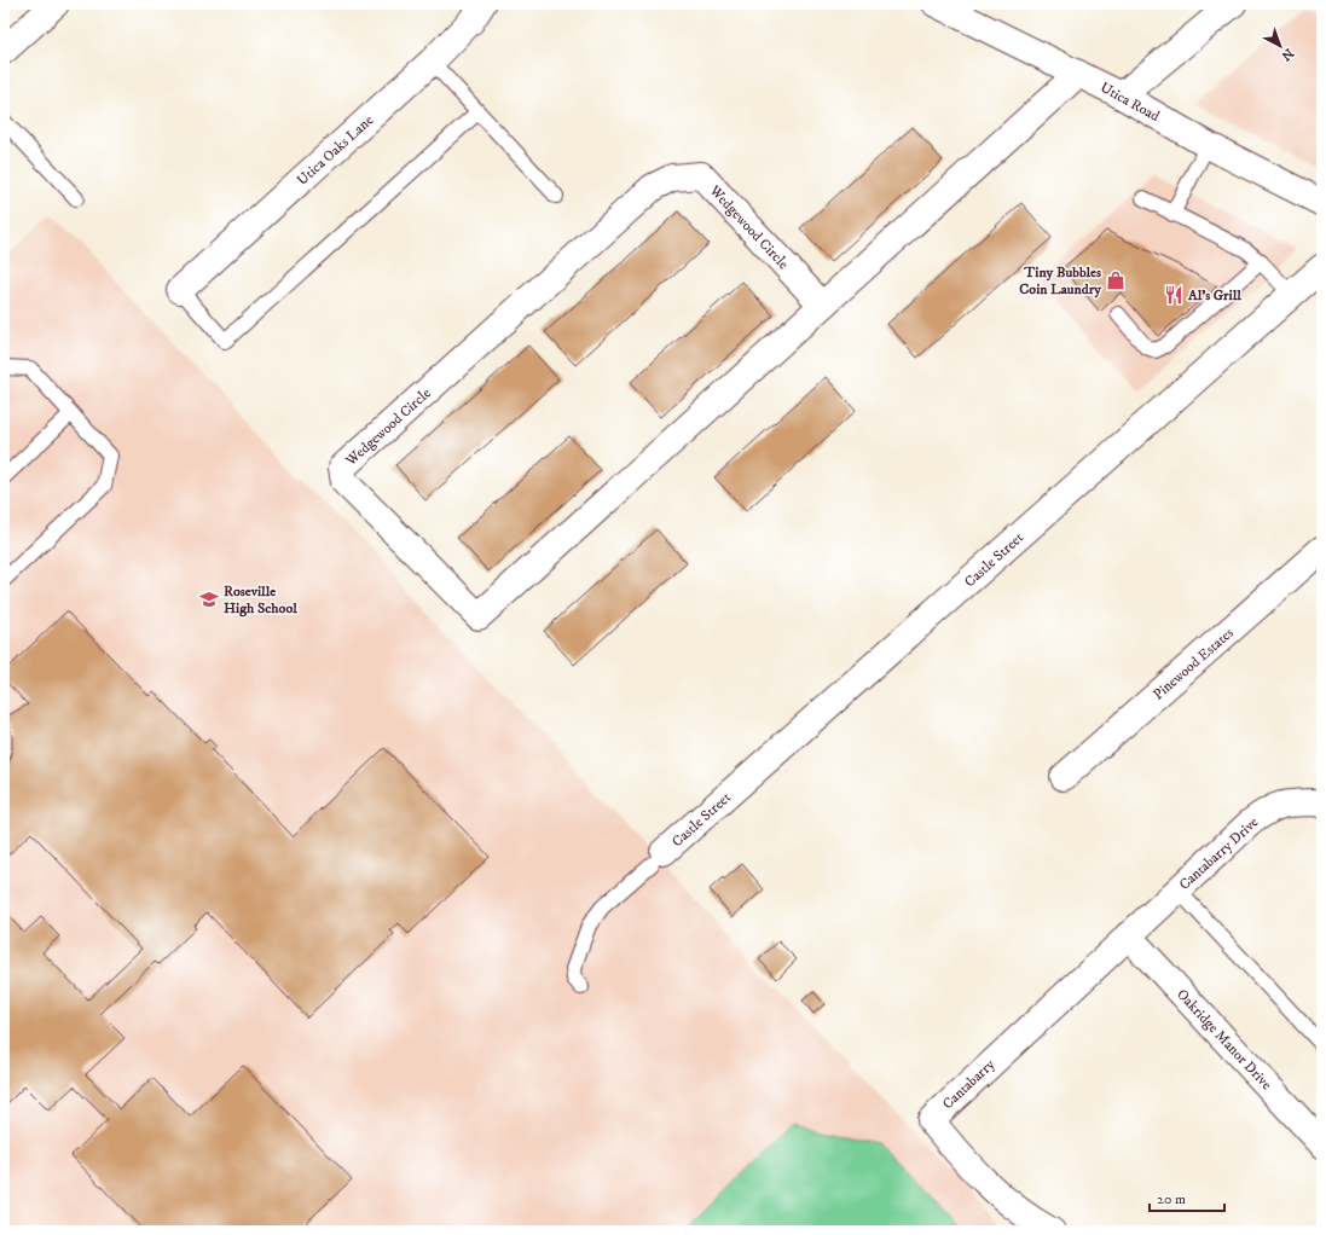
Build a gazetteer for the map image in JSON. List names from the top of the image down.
{
  "streets": {
    "street": [
      "Utica Road",
      "Utica Oaks Lane",
      "Wedgewood Circle",
      "Castle Street",
      "Pinewood Estates",
      "Cantabarry Drive",
      "Oakridge Manor Drive",
      "Cantabarry"
    ]
  },
  "crossings": [
    ["Utica Road", "Wedgewood Circle"],
    ["Cantabarry Drive", "Oakridge Manor Drive"],
    ["Cantabarry Drive", "Cantabarry"],
    ["Oakridge Manor Drive", "Cantabarry"]
  ],
  "places": {
    "shop": ["Tiny Bubbles Coin Laundry"],
    "restaurant": ["Al's Grill"],
    "school or university": ["Roseville High School"]
  },
  "scale_bar": "20 m",
  "north": "bottom right"
}
